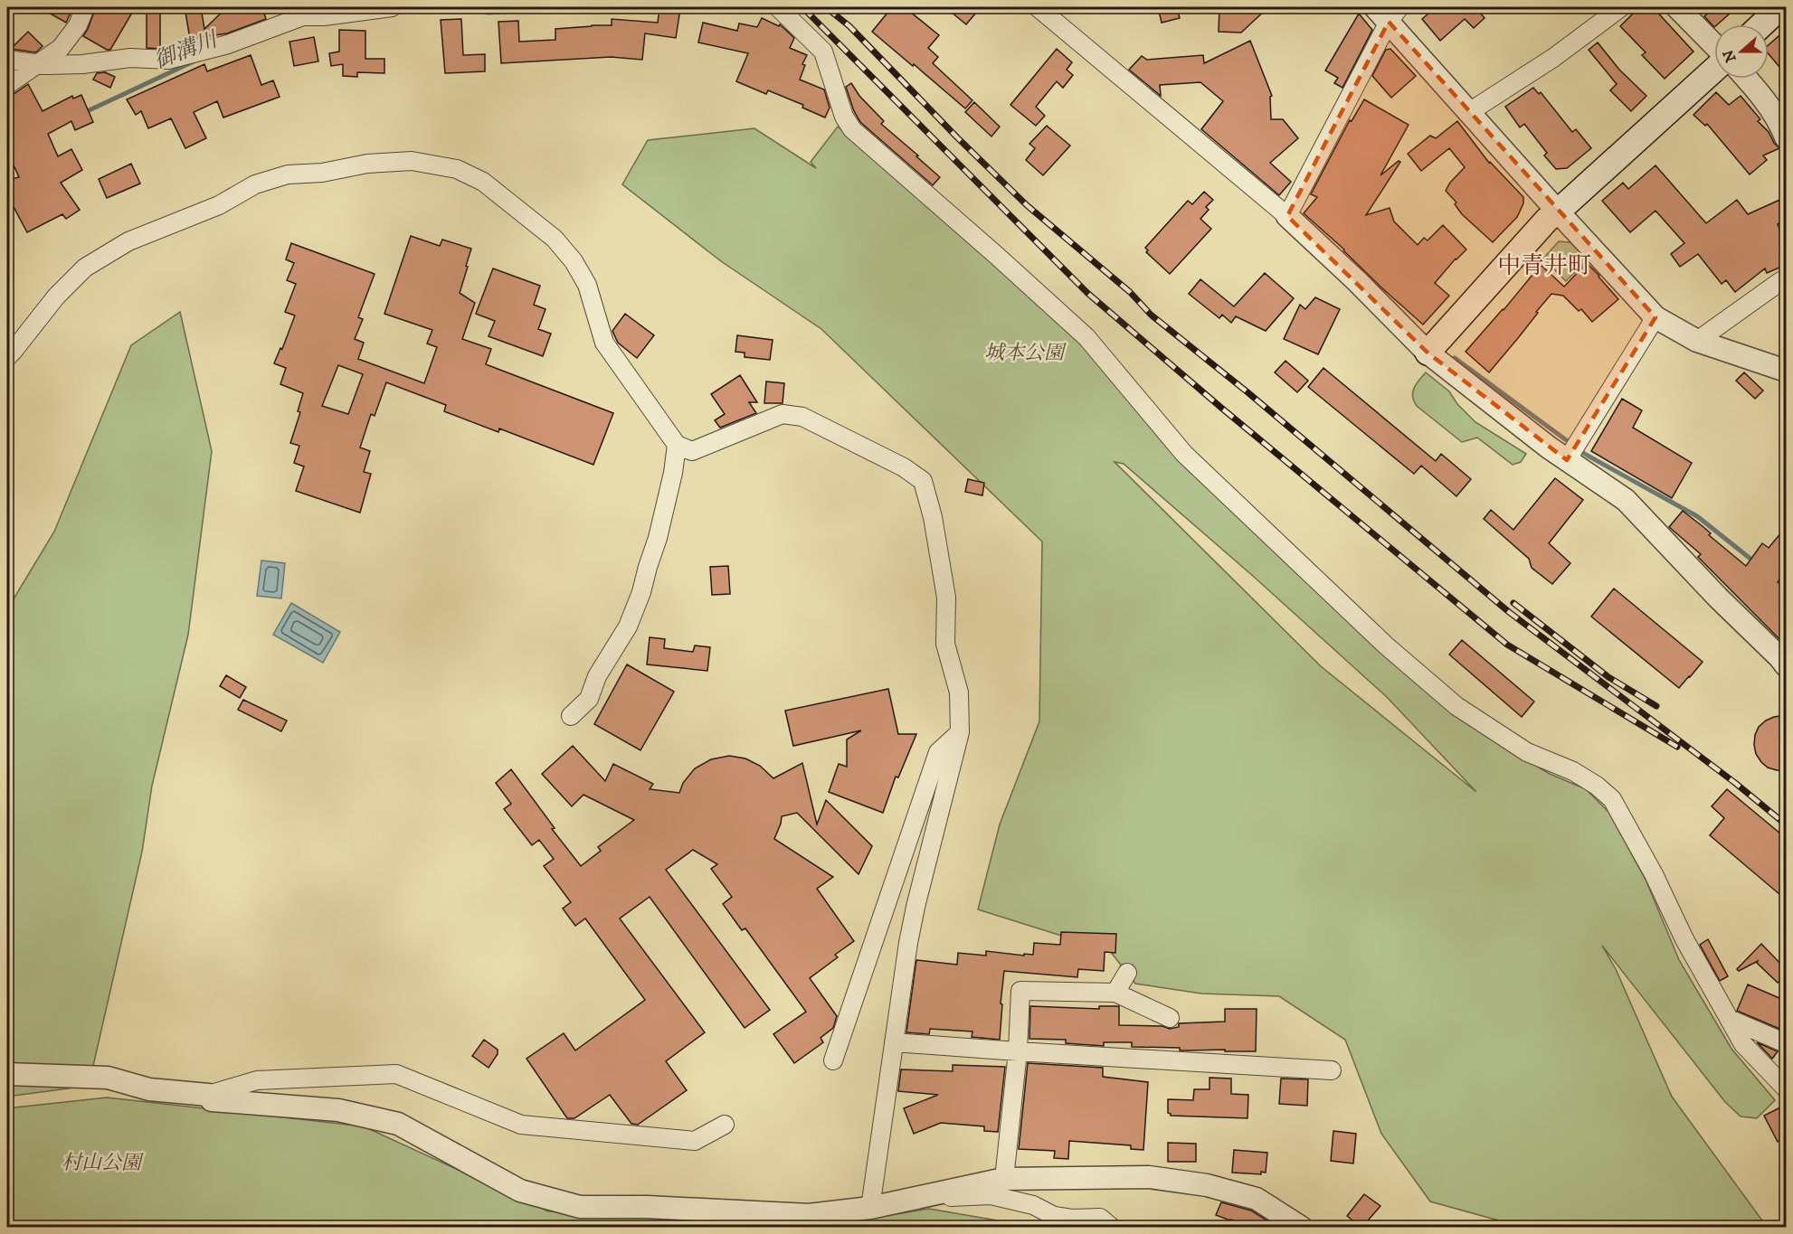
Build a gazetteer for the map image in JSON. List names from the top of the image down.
{
  "districts": ["中青井町"],
  "water": ["御溝川"],
  "parks": ["城本公園", "村山公園"],
  "north": "left"
}
